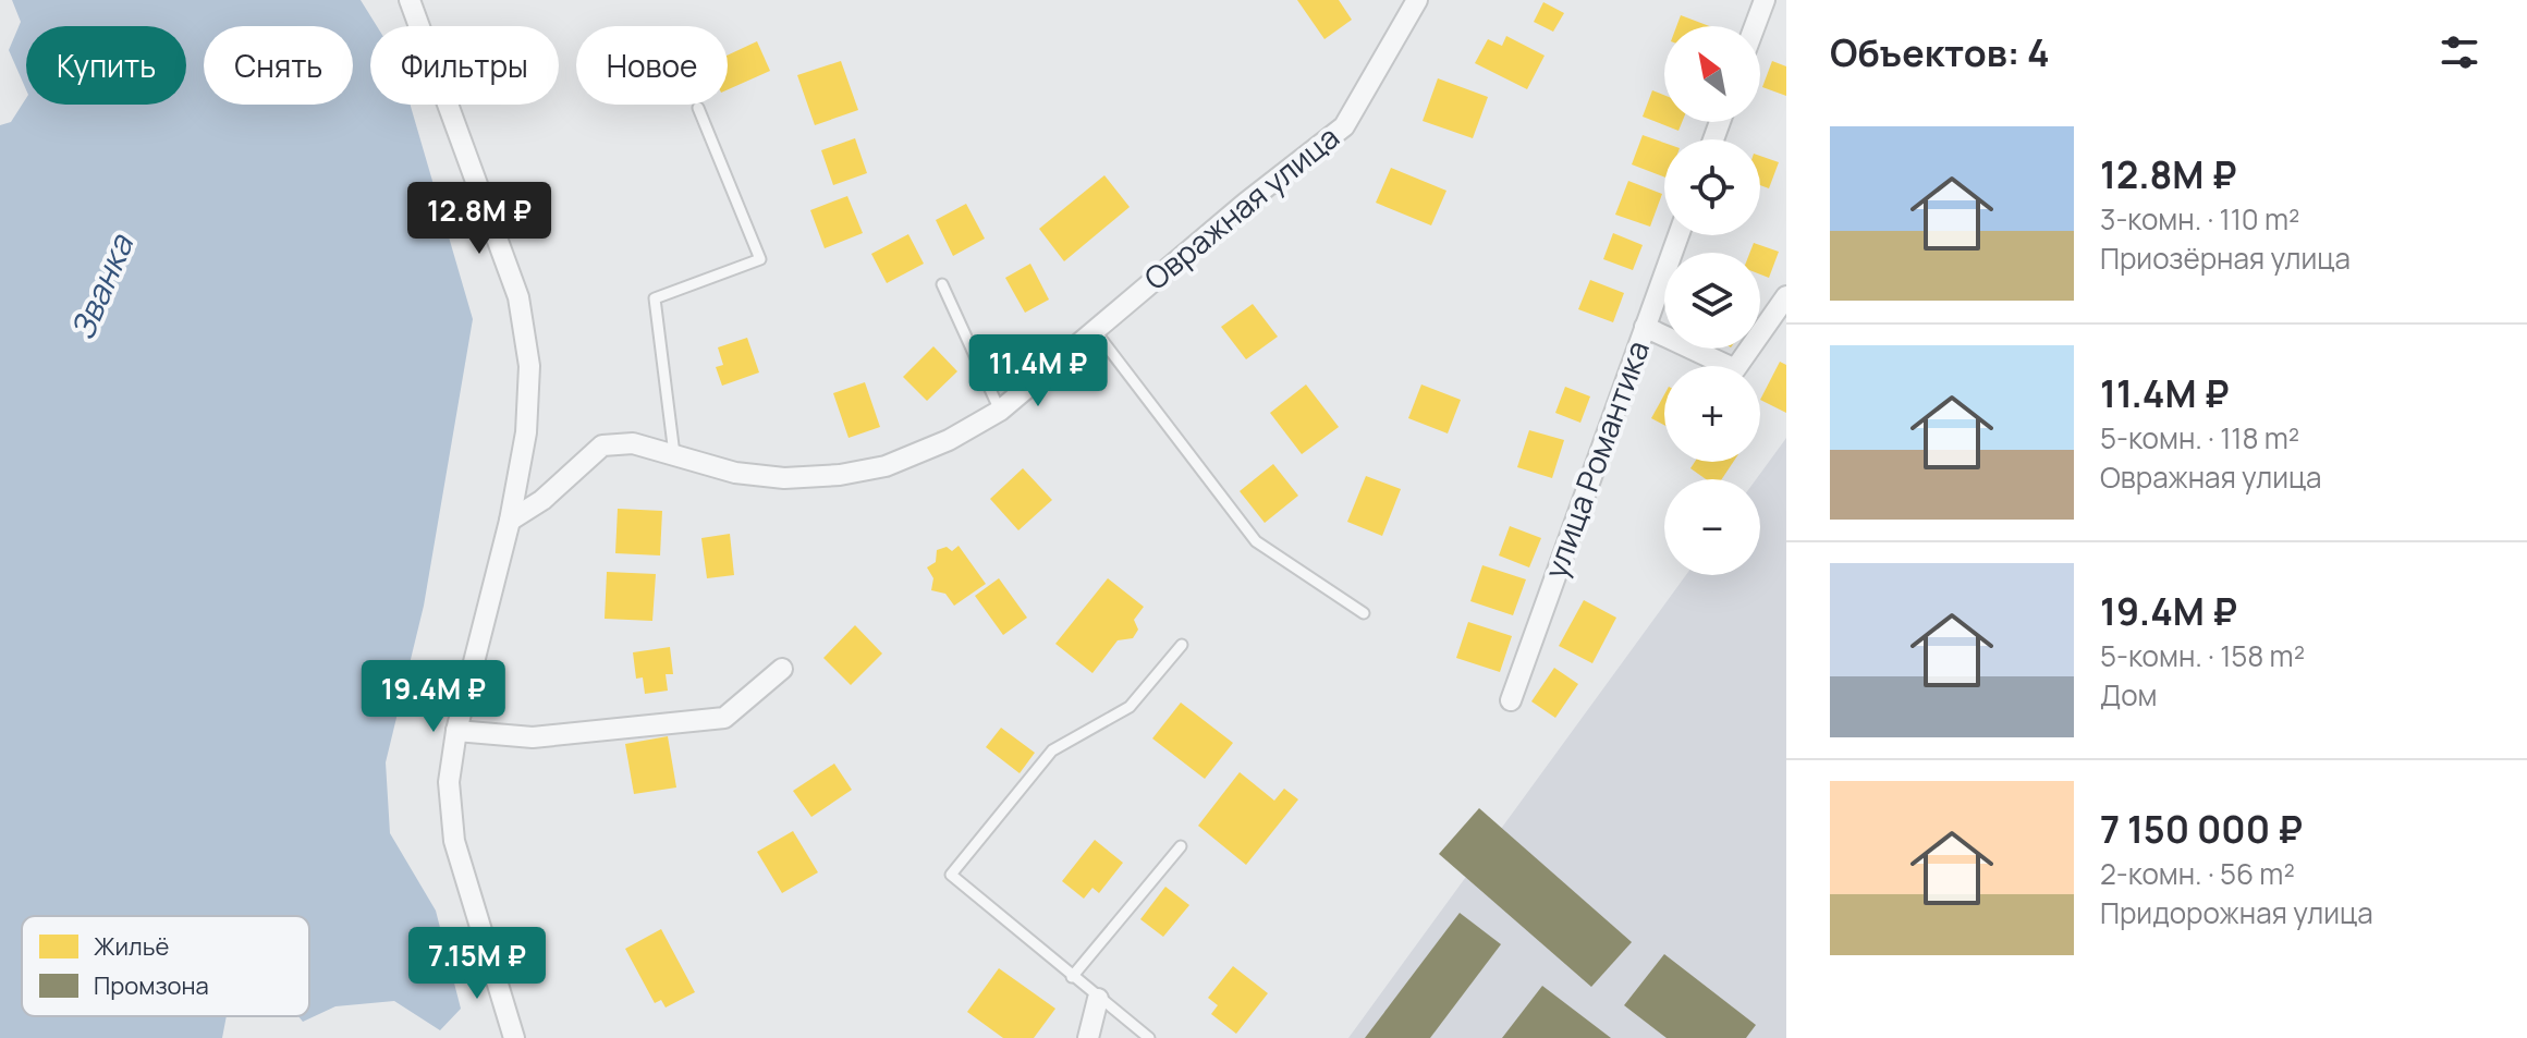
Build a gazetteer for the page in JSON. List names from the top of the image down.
{
  "streets": {
    "street": ["Овражная улица", "улица Романтика"]
  },
  "water": ["Званка"],
  "legend": ["Жильё", "Промзона"],
  "north": "top left",
  "page": {
    "heading": "Объектов: 4",
    "map_buttons": ["+", "−"],
    "chip": [
      "Купить",
      "Снять",
      "Фильтры",
      "Новое"
    ],
    "list": [
      {
        "name": "12.8M ₽",
        "note": "3-комн. · 110 m² · Приозёрная улица"
      },
      {
        "name": "11.4M ₽",
        "note": "5-комн. · 118 m² · Овражная улица"
      },
      {
        "name": "19.4M ₽",
        "note": "5-комн. · 158 m² · Дом"
      },
      {
        "name": "7 150 000 ₽",
        "note": "2-комн. · 56 m² · Придорожная улица"
      }
    ],
    "price": [
      "12.8M ₽",
      "11.4M ₽",
      "19.4M ₽",
      "7.15M ₽"
    ]
  }
}
